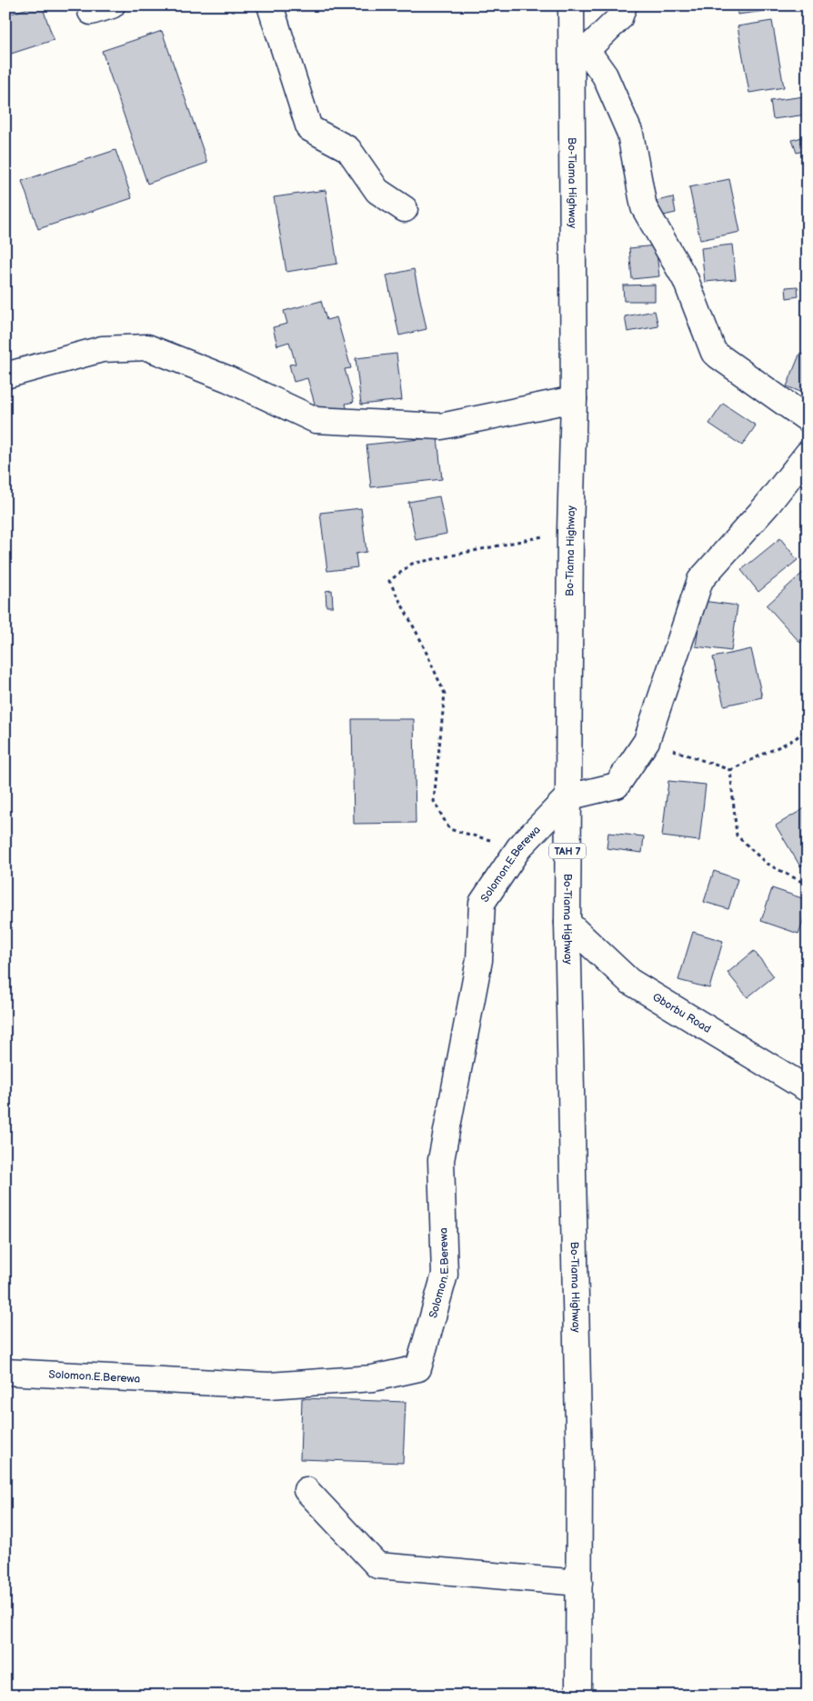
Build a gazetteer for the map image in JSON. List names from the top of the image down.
{
  "streets": {
    "main road": [
      "Bo-Tiama Highway",
      "TAH 7",
      "Solomon.E.Berewa",
      "Gborbu Road"
    ]
  },
  "crossings": [
    ["Bo-Tiama Highway", "Solomon.E.Berewa"],
    ["Bo-Tiama Highway", "Gborbu Road"]
  ]
}
